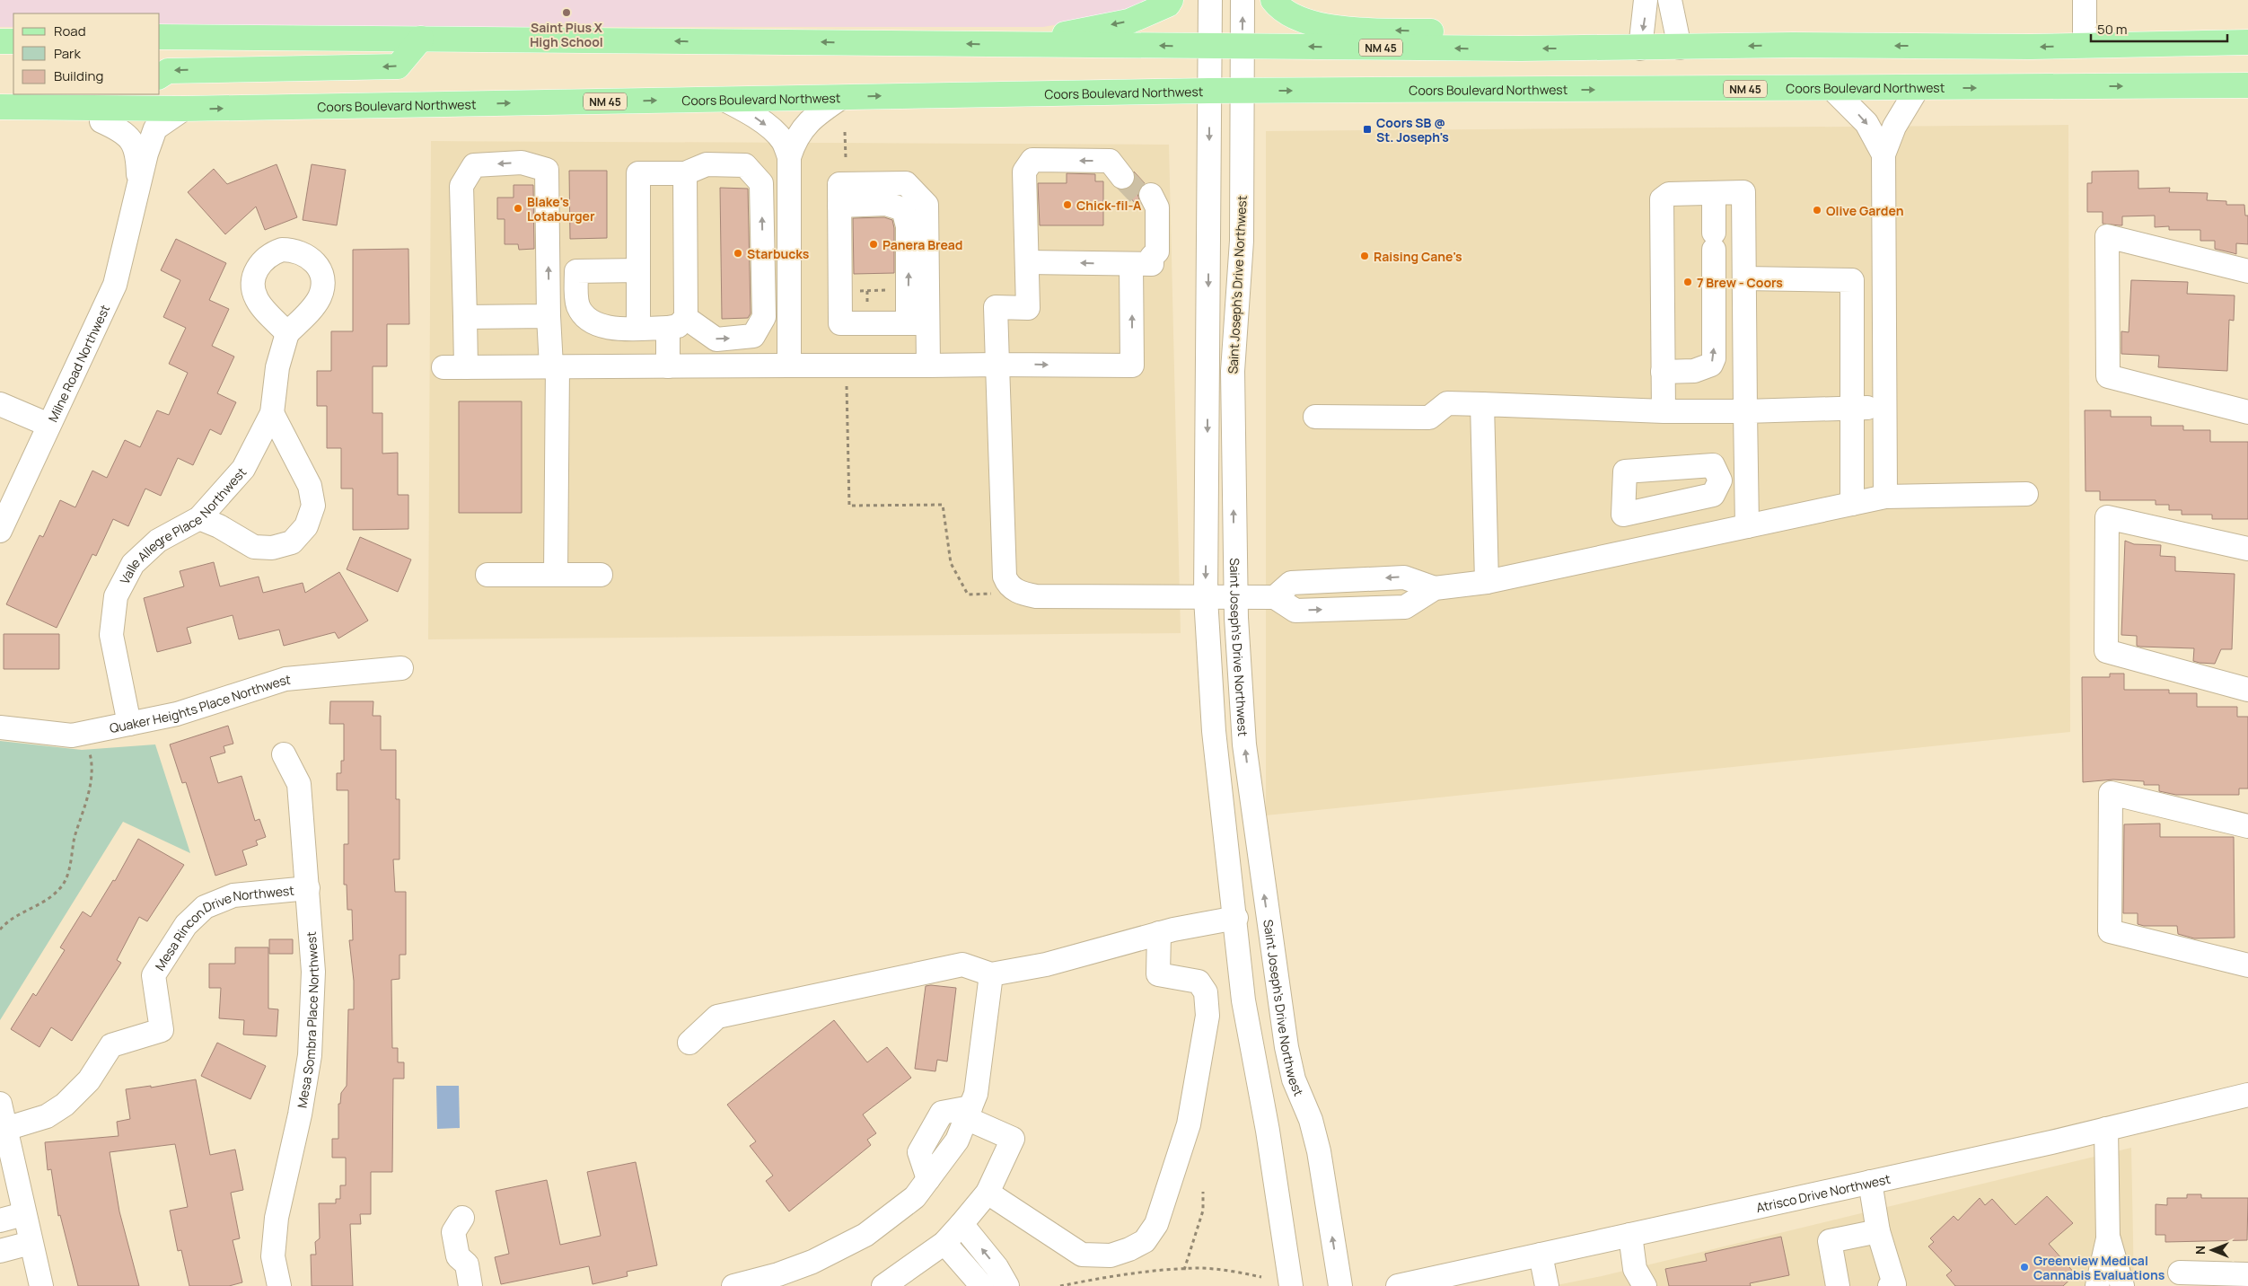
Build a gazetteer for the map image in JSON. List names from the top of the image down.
{
  "streets": {
    "main road": ["NM 45", "Coors Boulevard Northwest"],
    "street": [
      "Saint Joseph's Drive Northwest",
      "Milne Road Northwest",
      "Valle Allegre Place Northwest",
      "Quaker Heights Place Northwest",
      "Mesa Rincon Drive Northwest",
      "Mesa Sombra Place Northwest",
      "Atrisco Drive Northwest"
    ]
  },
  "crossings": [
    ["NM 45", "Saint Joseph's Drive Northwest"],
    ["Coors Boulevard Northwest", "Saint Joseph's Drive Northwest"],
    ["Coors Boulevard Northwest", "Milne Road Northwest"],
    ["Valle Allegre Place Northwest", "Quaker Heights Place Northwest"],
    ["Mesa Rincon Drive Northwest", "Mesa Sombra Place Northwest"]
  ],
  "places": {
    "other": [
      "Saint Pius X High School",
      "Chick-fil-A",
      "Blake's Lotaburger",
      "Olive Garden",
      "Panera Bread",
      "Starbucks",
      "Raising Cane's",
      "7 Brew - Coors",
      "Greenview Medical Cannabis Evaluations"
    ],
    "transit": ["Coors SB @ St. Joseph's"]
  },
  "legend": ["Road", "Park", "Building"],
  "scale_bar": "50 m",
  "north": "left"
}
